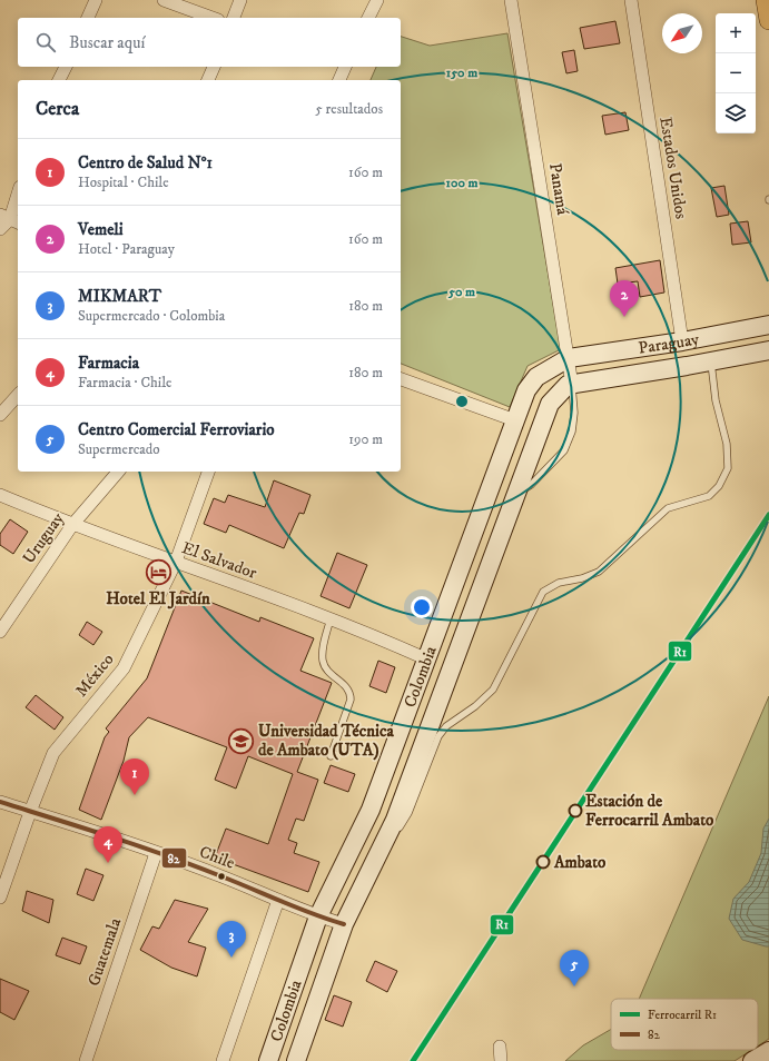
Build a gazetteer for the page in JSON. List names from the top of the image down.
{
  "streets": {
    "main road": ["Paraguay", "Colombia"],
    "street": [
      "Estados Unidos",
      "Panamá",
      "Uruguay",
      "El Salvador",
      "México",
      "Chile",
      "Guatemala"
    ]
  },
  "crossings": [
    ["Estados Unidos", "Paraguay"],
    ["Panamá", "Paraguay"],
    ["Panamá", "Colombia"],
    ["Paraguay", "Colombia"],
    ["Uruguay", "El Salvador"],
    ["El Salvador", "México"],
    ["El Salvador", "Colombia"],
    ["México", "Chile"],
    ["Colombia", "Chile"],
    ["Chile", "Guatemala"]
  ],
  "places": {
    "hotel": ["Hotel El Jardín"],
    "school or university": ["Universidad Técnica de Ambato (UTA)"],
    "other": ["Estación de Ferrocarril Ambato", "Ambato"]
  },
  "lines": ["rail line R1", "transit line 82"],
  "legend": ["Ferrocarril R1", "82"],
  "north": "bottom left",
  "page": {
    "map_buttons": ["+", "−"],
    "search": "Buscar aquí",
    "heading": ["Cerca", "5 resultados"],
    "list": [
      {
        "mark": "1",
        "name": "Centro de Salud N°1",
        "note": "Hospital · Chile",
        "value": "160 m"
      },
      {
        "mark": "2",
        "name": "Vemeli",
        "note": "Hotel · Paraguay",
        "value": "160 m"
      },
      {
        "mark": "3",
        "name": "MIKMART",
        "note": "Supermercado · Colombia",
        "value": "180 m"
      },
      {
        "mark": "4",
        "name": "Farmacia",
        "note": "Farmacia · Chile",
        "value": "180 m"
      },
      {
        "mark": "5",
        "name": "Centro Comercial Ferroviario",
        "note": "Supermercado",
        "value": "190 m"
      }
    ],
    "pins": [
      "2",
      "1",
      "4",
      "3",
      "5"
    ]
  },
  "rings": ["150 m", "100 m", "50 m"]
}
